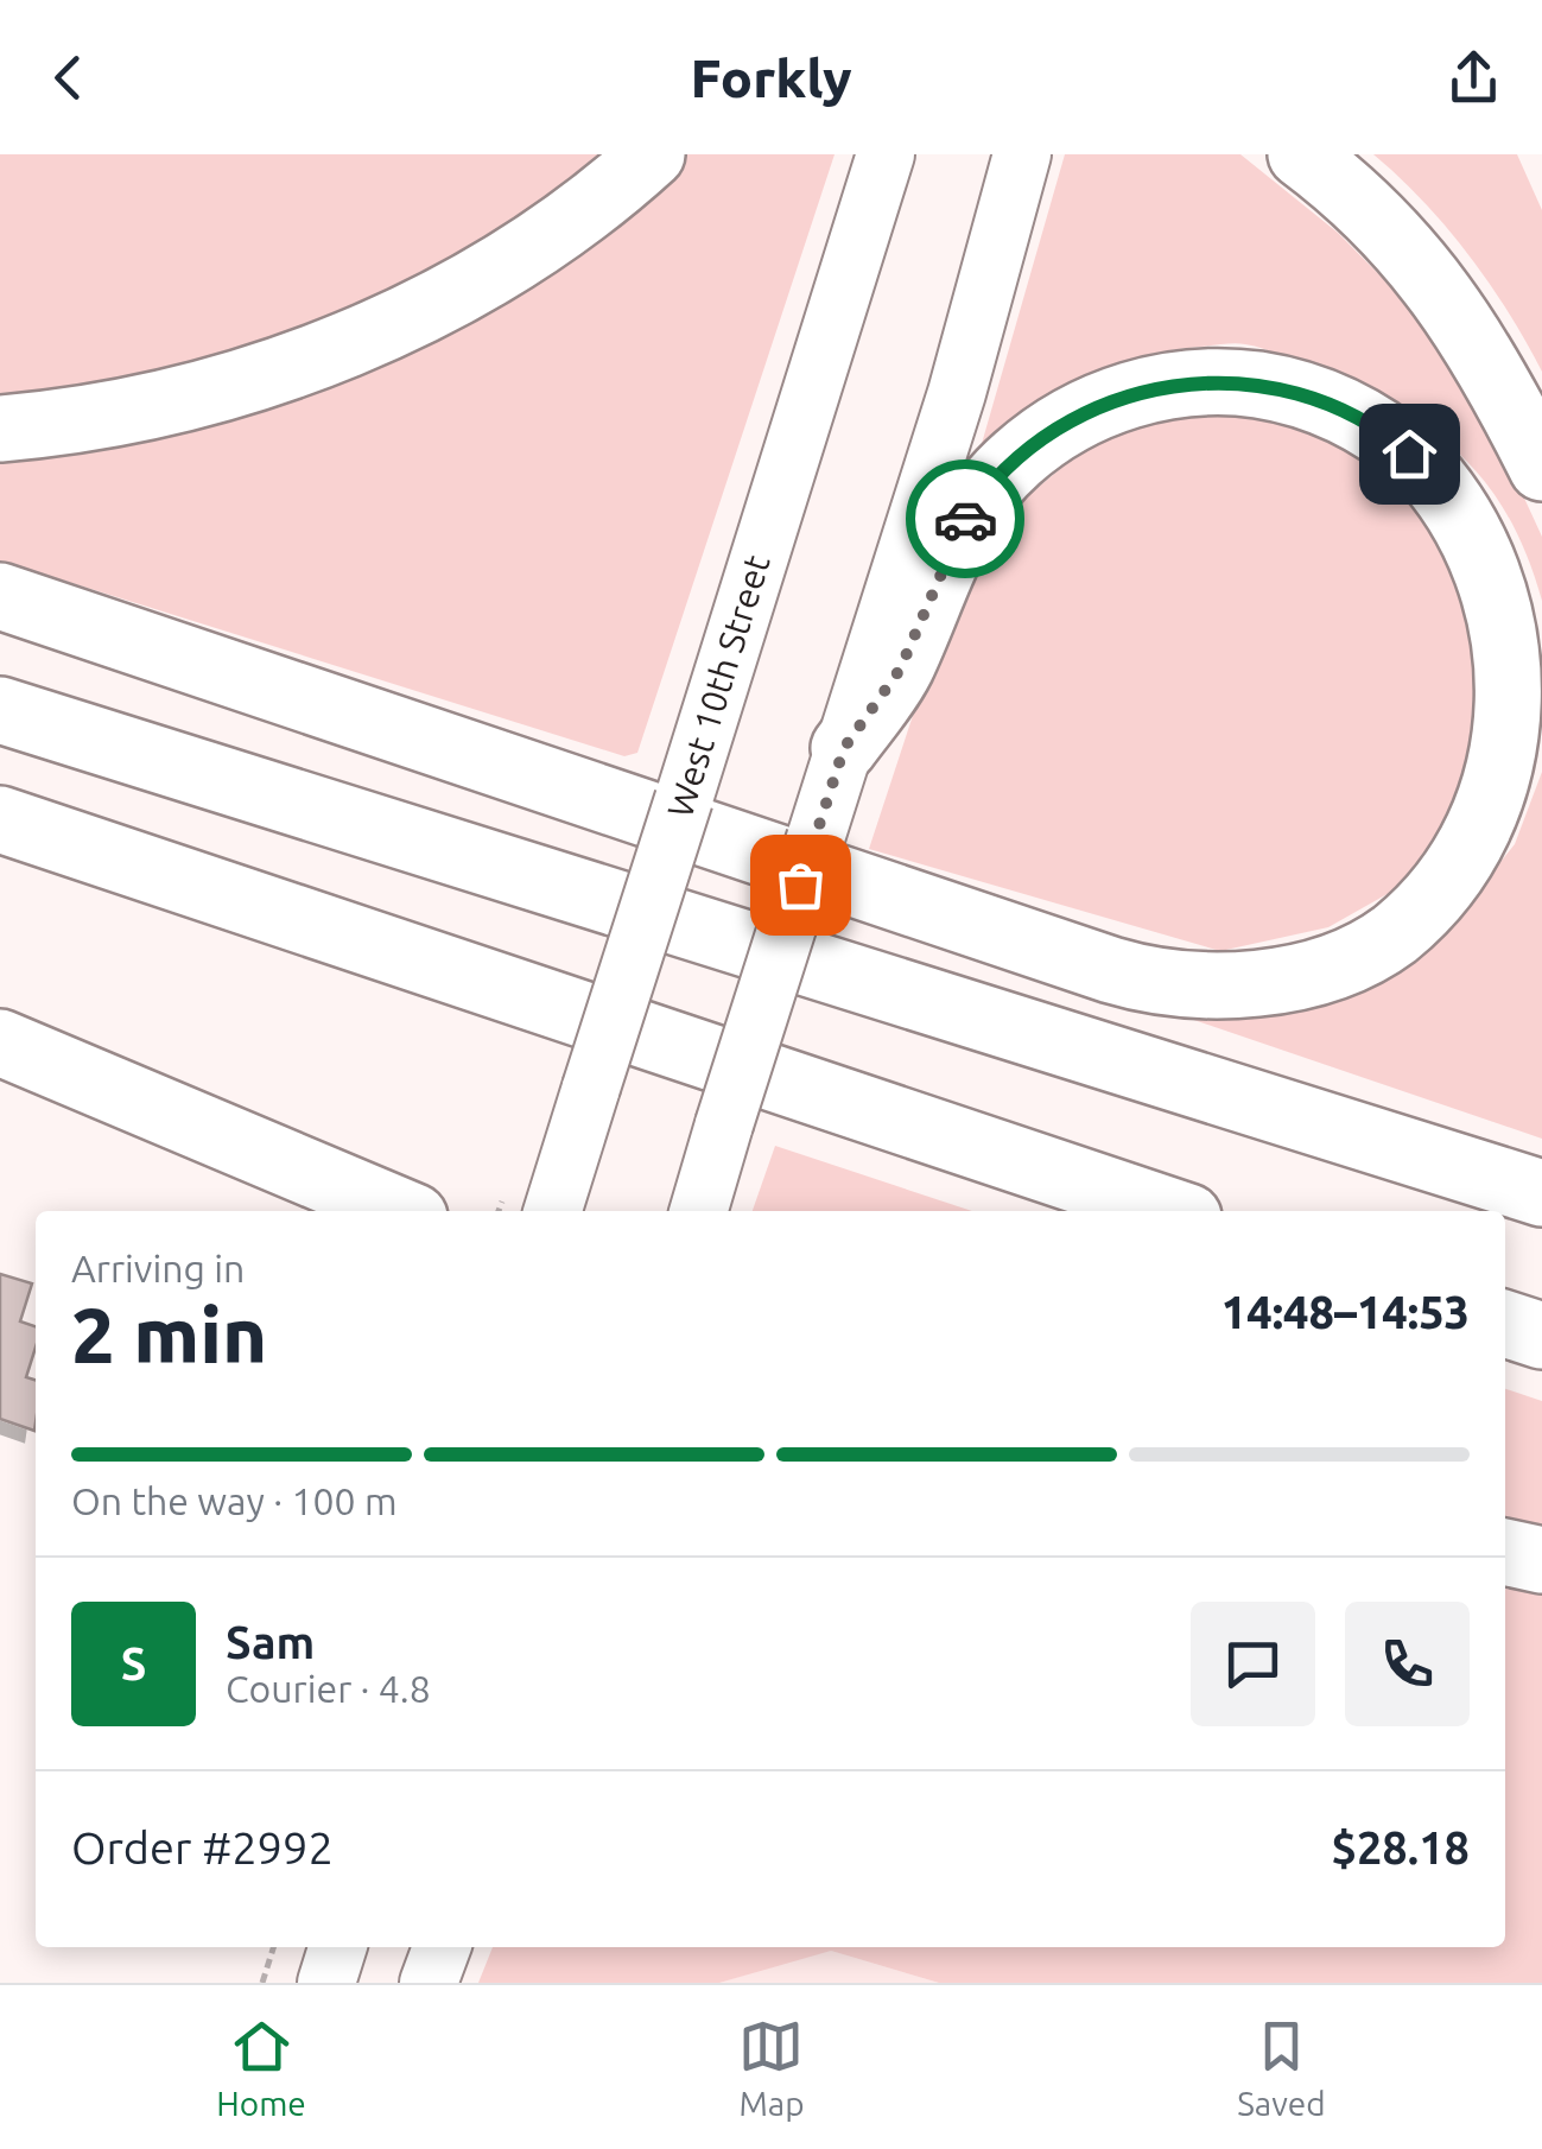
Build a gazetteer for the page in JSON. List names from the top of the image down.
{
  "streets": {
    "main road": ["West 10th Street"]
  },
  "page": {
    "header": "Forkly",
    "heading": ["2 min", "Arriving in", "14:48–14:53"],
    "panel": [
      "Sam",
      "Courier · 4.8",
      "Order #2992",
      "$28.18"
    ],
    "bar": "On the way · 100 m",
    "round": "S",
    "tabs": ["Home", "Map", "Saved"]
  }
}
